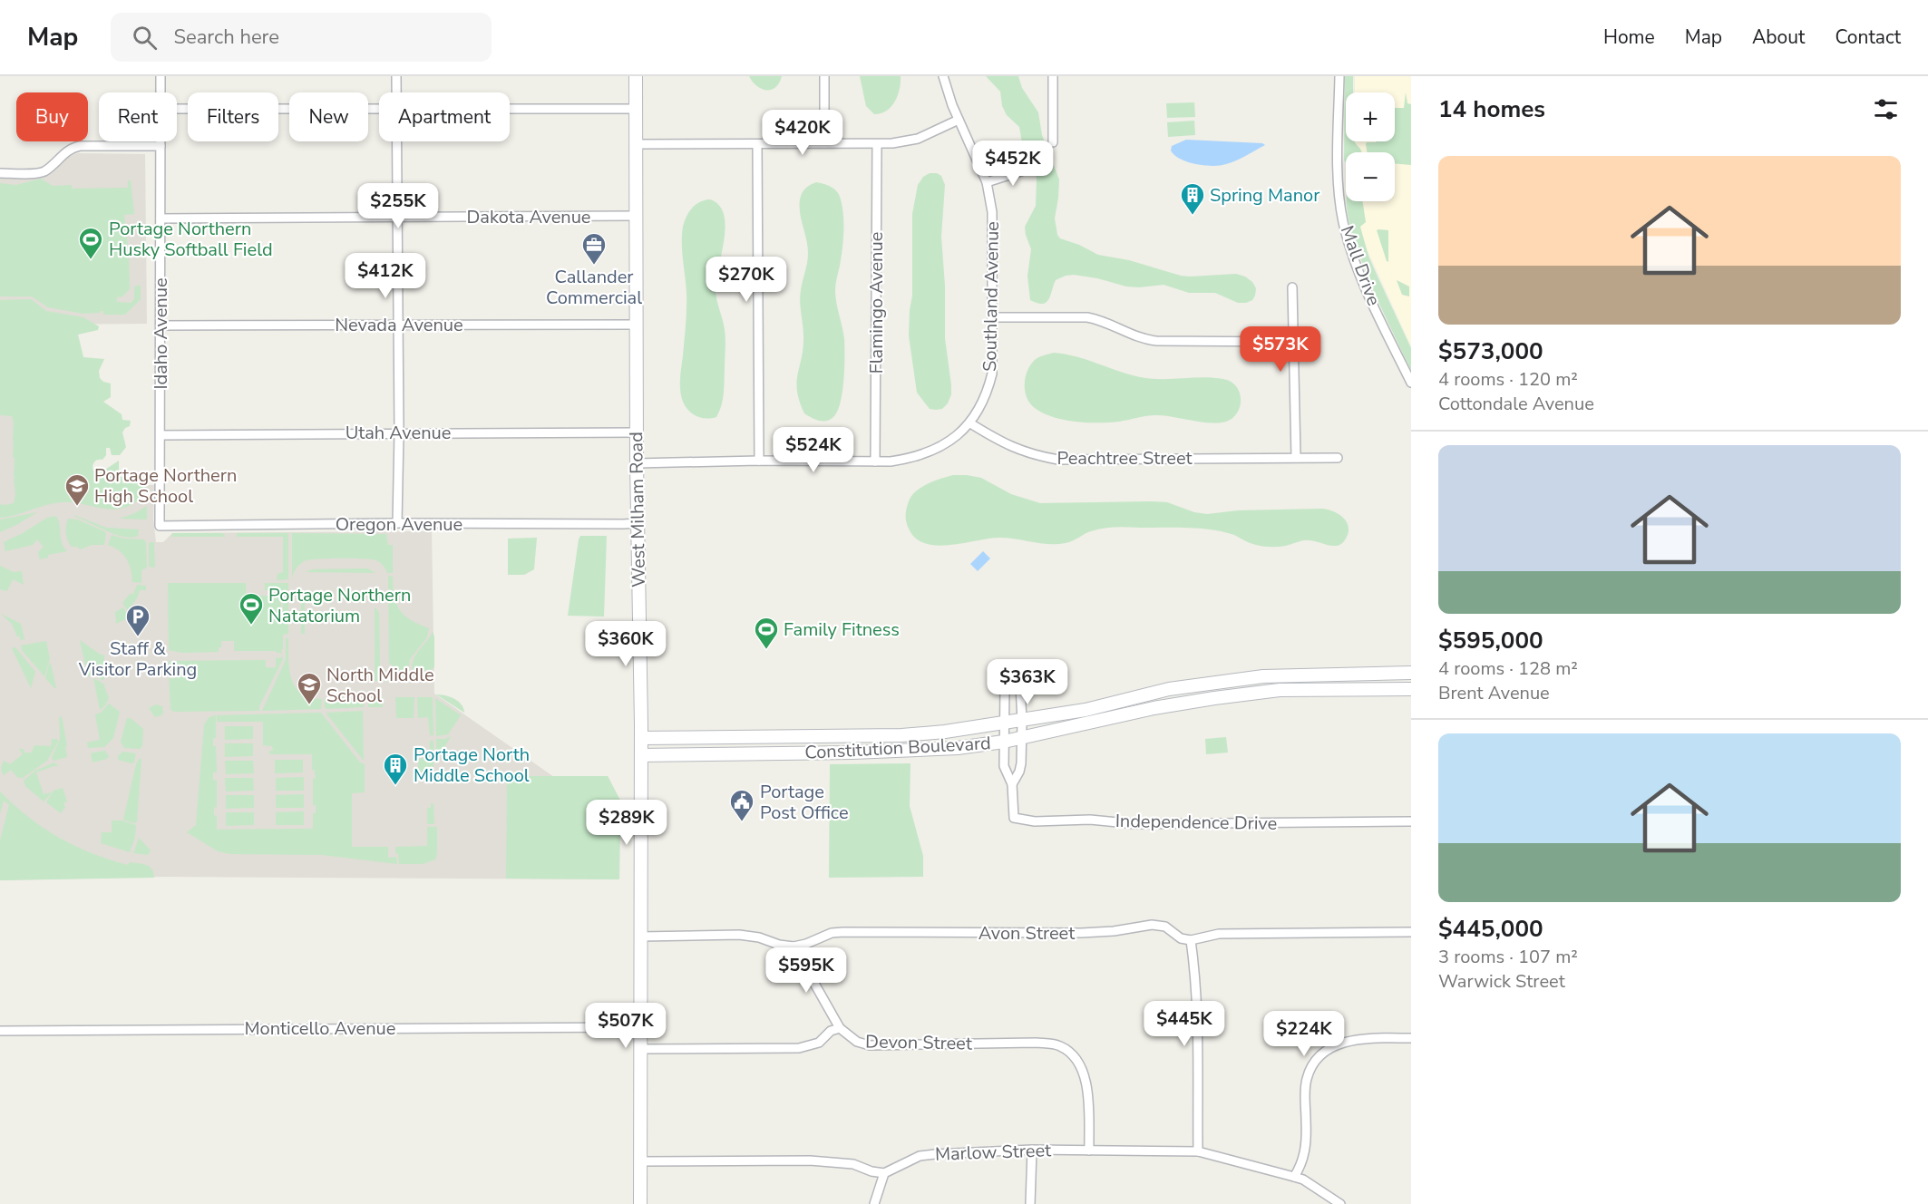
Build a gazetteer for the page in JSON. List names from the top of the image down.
{
  "streets": {
    "street": [
      "Dakota Avenue",
      "Mall Drive",
      "Southland Avenue",
      "Flamingo Avenue",
      "Nevada Avenue",
      "Idaho Avenue",
      "Utah Avenue",
      "Peachtree Street",
      "West Milham Road",
      "Oregon Avenue",
      "Constitution Boulevard",
      "Independence Drive",
      "Avon Street",
      "Monticello Avenue",
      "Devon Street",
      "Marlow Street"
    ]
  },
  "crossings": [
    ["Dakota Avenue", "Idaho Avenue"],
    ["Dakota Avenue", "West Milham Road"],
    ["Southland Avenue", "Peachtree Street"],
    ["Nevada Avenue", "Idaho Avenue"],
    ["Nevada Avenue", "West Milham Road"],
    ["Idaho Avenue", "Utah Avenue"],
    ["Idaho Avenue", "Oregon Avenue"],
    ["Utah Avenue", "West Milham Road"],
    ["West Milham Road", "Oregon Avenue"],
    ["West Milham Road", "Constitution Boulevard"],
    ["West Milham Road", "Monticello Avenue"],
    ["West Milham Road", "Devon Street"],
    ["Constitution Boulevard", "Independence Drive"],
    ["Devon Street", "Marlow Street"]
  ],
  "places": {
    "building": ["Spring Manor", "Portage North Middle School"],
    "sports": ["Portage Northern Husky Softball Field", "Portage Northern Natatorium", "Family Fitness"],
    "office": ["Callander Commercial"],
    "school or university": ["Portage Northern High School", "North Middle School"],
    "parking": ["Staff & Visitor Parking"],
    "public building": ["Portage Post Office"]
  },
  "page": {
    "header": "Map",
    "search": "Search here",
    "nav": [
      "Home",
      "Map",
      "About",
      "Contact"
    ],
    "heading": "14 homes",
    "map_buttons": ["+", "−"],
    "chip": [
      "Buy",
      "Rent",
      "Filters",
      "New",
      "Apartment"
    ],
    "price": [
      "$420K",
      "$452K",
      "$255K",
      "$412K",
      "$270K",
      "$573K",
      "$524K",
      "$360K",
      "$363K",
      "$289K",
      "$595K",
      "$445K",
      "$507K",
      "$224K"
    ],
    "list": [
      {
        "name": "$573,000",
        "note": "4 rooms · 120 m² · Cottondale Avenue"
      },
      {
        "name": "$595,000",
        "note": "4 rooms · 128 m² · Brent Avenue"
      },
      {
        "name": "$445,000",
        "note": "3 rooms · 107 m² · Warwick Street"
      }
    ]
  }
}
